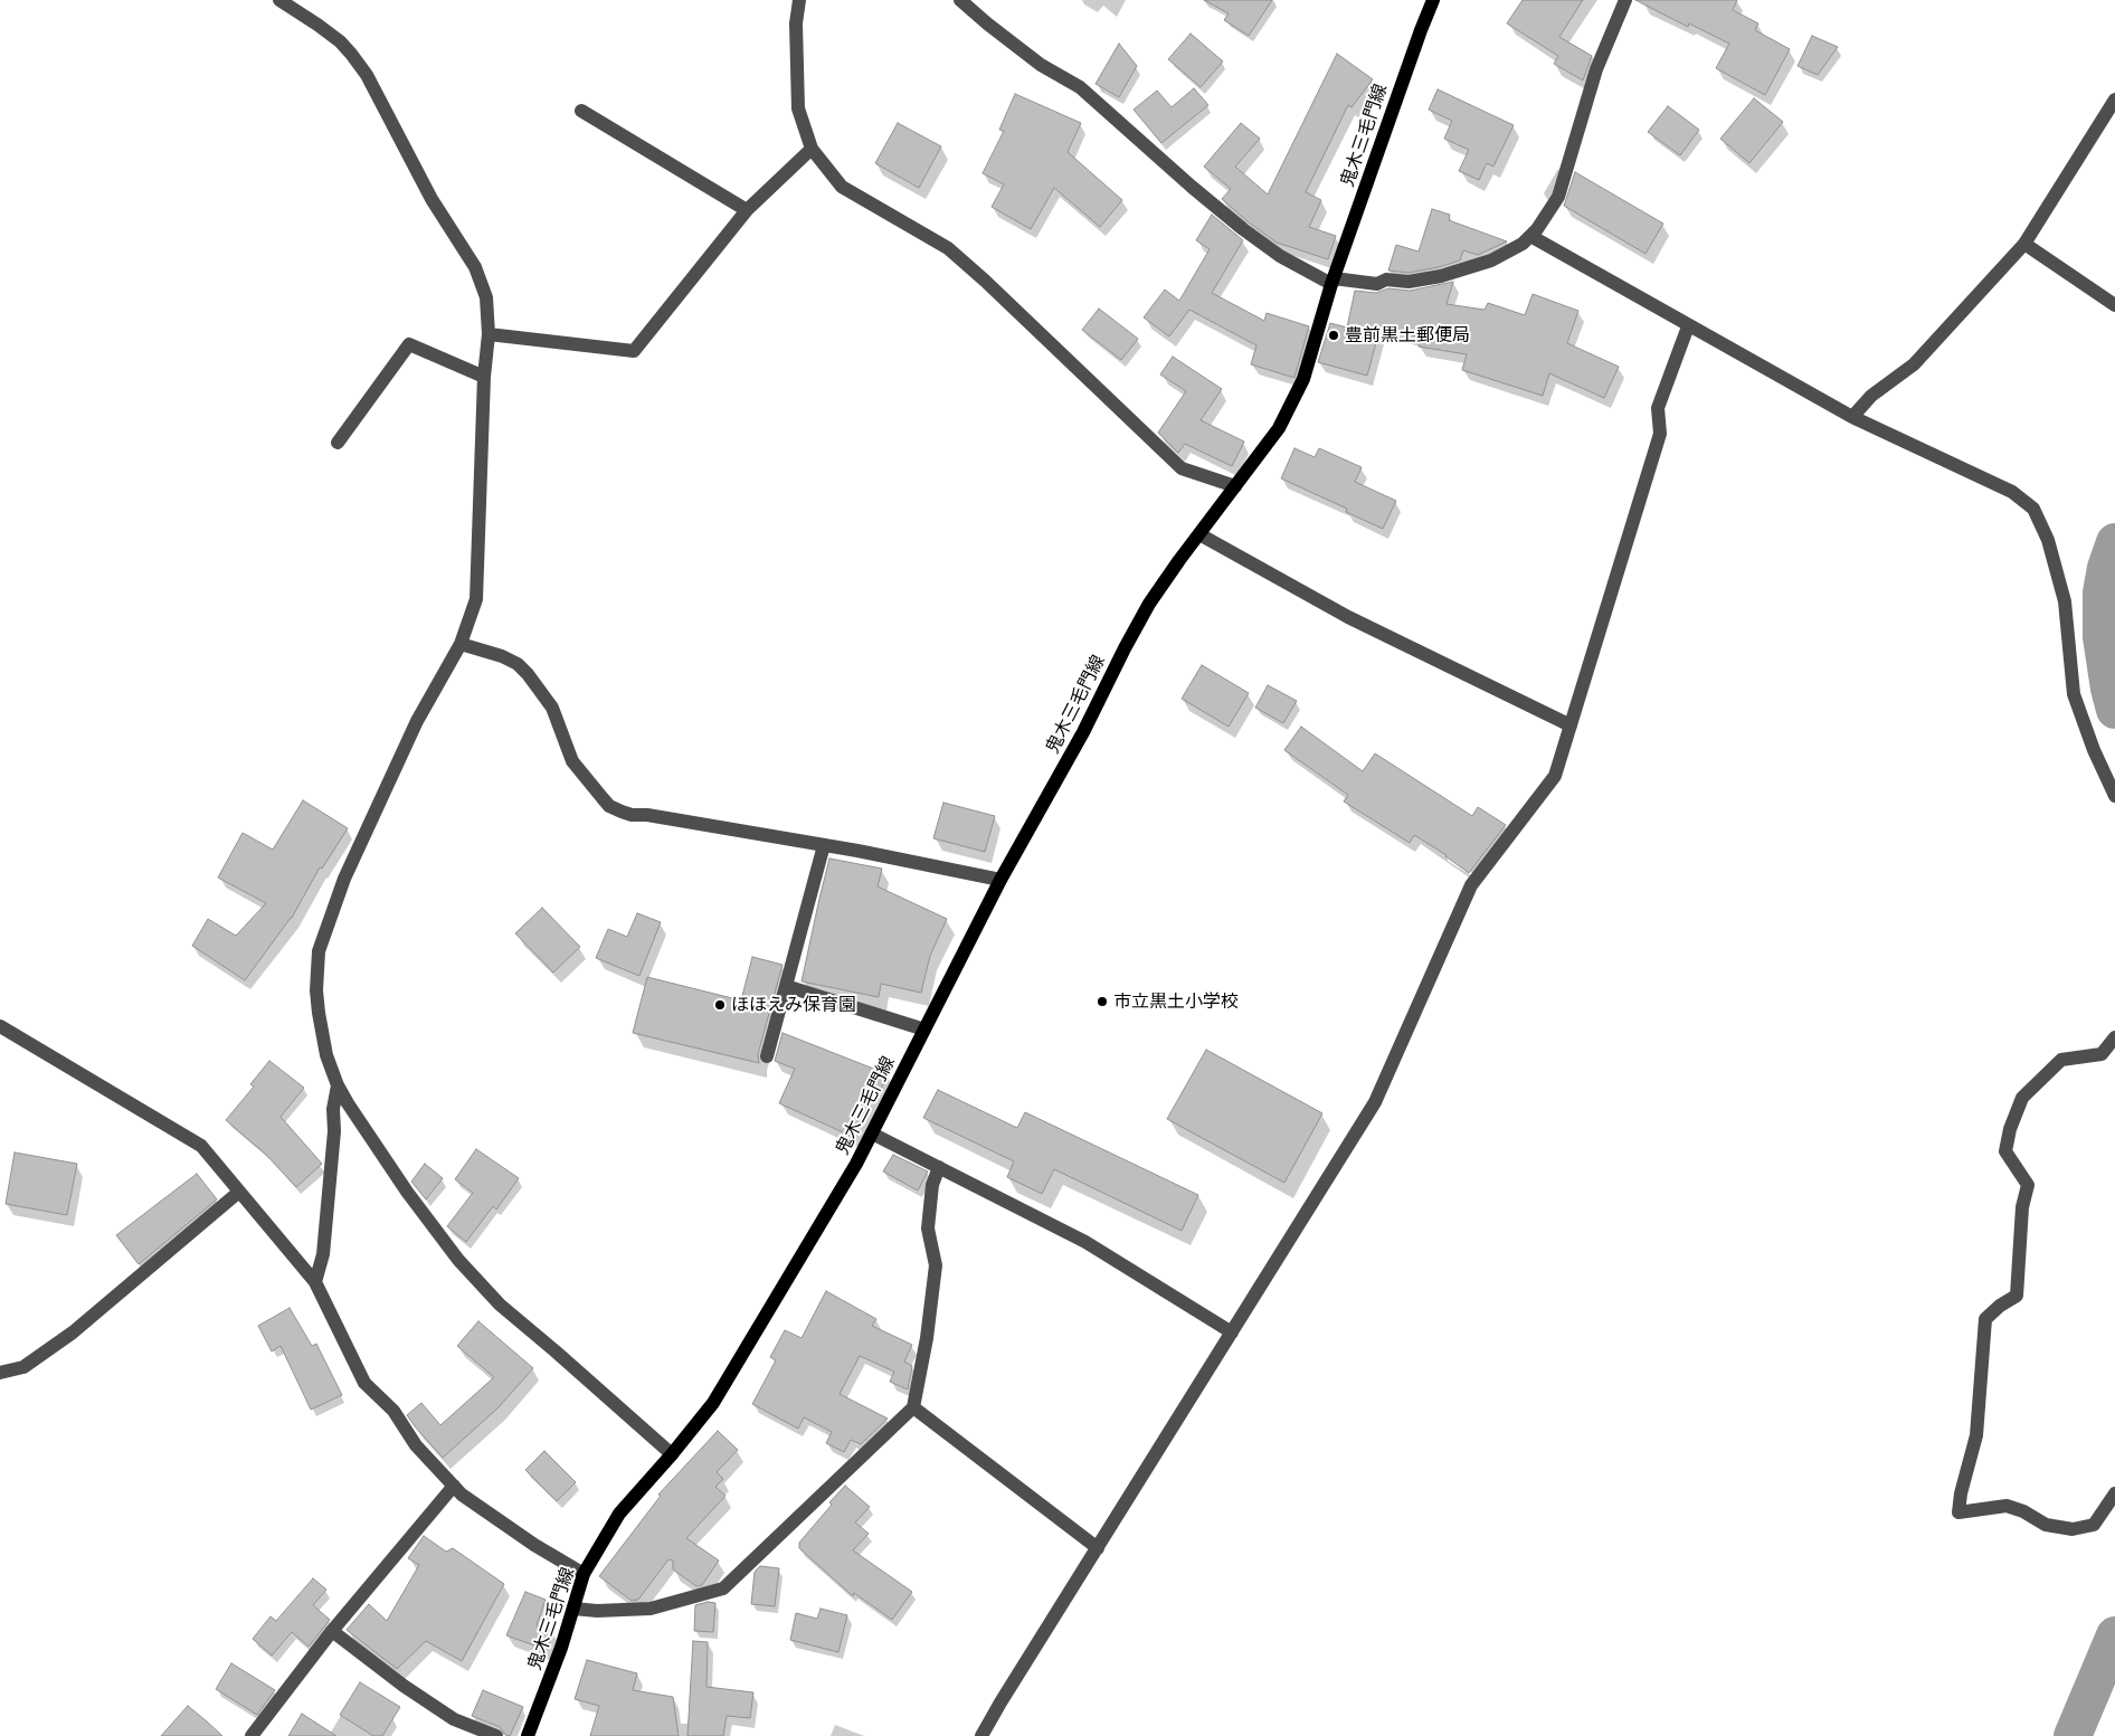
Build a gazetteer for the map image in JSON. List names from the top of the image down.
{
  "streets": {
    "main road": ["鬼木三毛門線"]
  },
  "places": ["豊前黒土郵便局", "市立黒土小学校", "ほほえみ保育園"]
}
